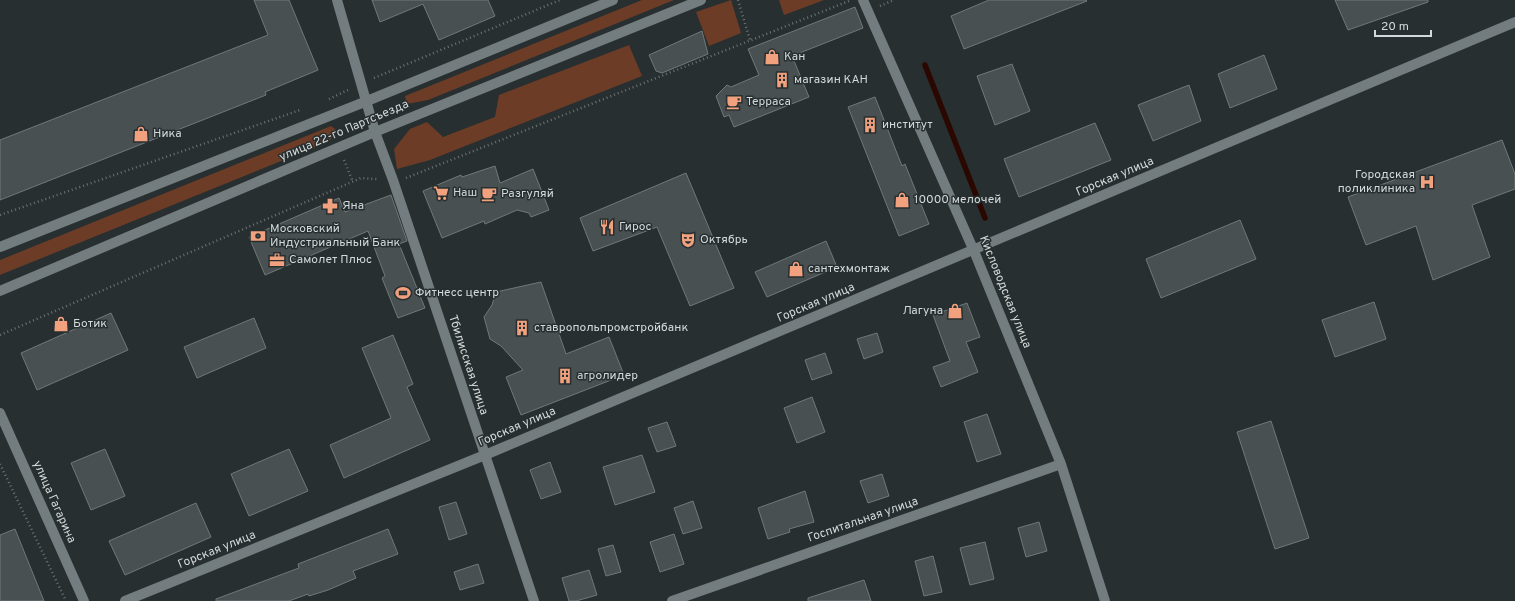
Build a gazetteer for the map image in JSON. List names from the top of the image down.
{
  "streets": {
    "street": [
      "улица 22-го Партсъезда",
      "Горская улица",
      "Кисловодская улица",
      "Тбилисская улица",
      "улица Гагарина",
      "Госпитальная улица"
    ]
  },
  "crossings": [
    ["улица 22-го Партсъезда", "Тбилисская улица"],
    ["Горская улица", "Кисловодская улица"],
    ["Горская улица", "Тбилисская улица"],
    ["Кисловодская улица", "Госпитальная улица"]
  ],
  "places": {
    "shop": [
      "Кан",
      "Ника",
      "10000 мелочей",
      "сантехмонтаж",
      "Лагуна",
      "Ботик"
    ],
    "building": [
      "магазин КАН",
      "институт",
      "ставропольпромстройбанк",
      "агролидер"
    ],
    "cafe": ["Терраса", "Разгуляй"],
    "hospital": ["Городская поликлиника"],
    "supermarket": ["Наш"],
    "pharmacy": ["Яна"],
    "restaurant": ["Гирос"],
    "bank": ["Московский Индустриальный Банк"],
    "theatre": ["Октябрь"],
    "office": ["Самолет Плюс"],
    "sports": ["Фитнесс центр"]
  },
  "scale_bar": "20 m"
}
